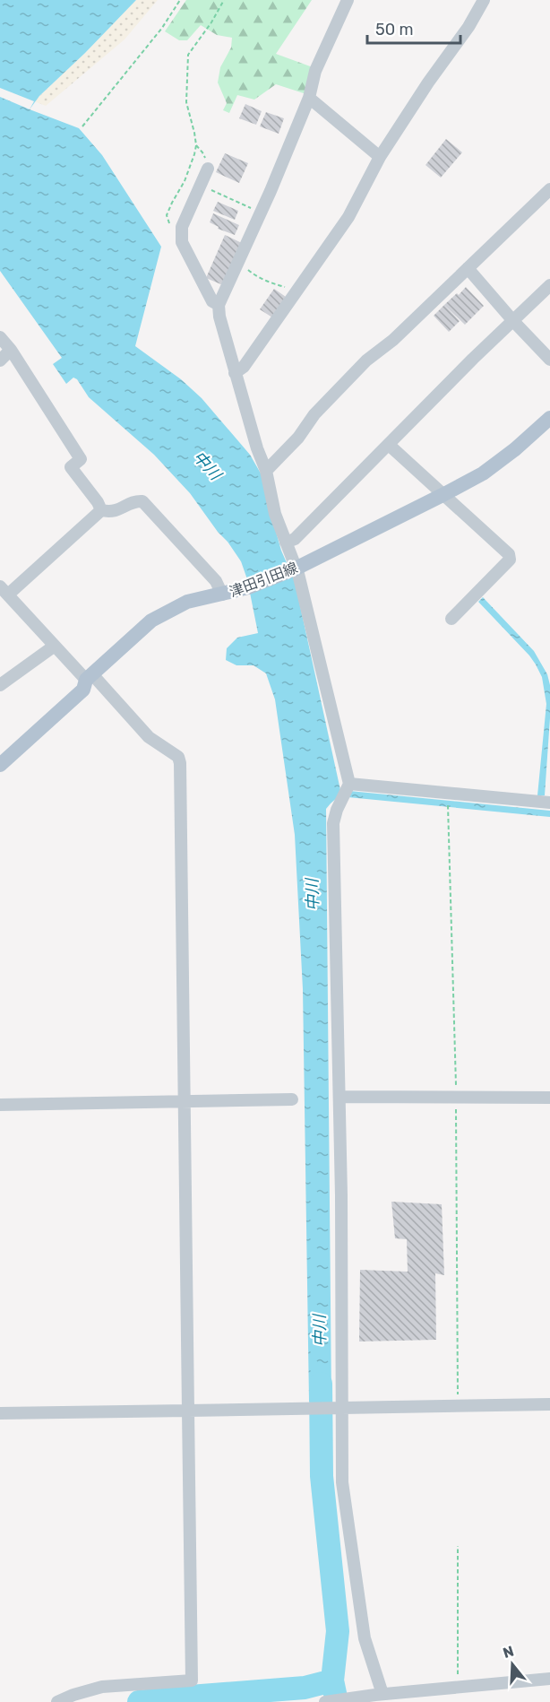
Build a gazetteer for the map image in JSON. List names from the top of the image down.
{
  "streets": {
    "main road": ["津田引田線"]
  },
  "water": ["中川"],
  "scale_bar": "50 m",
  "north": "top"
}
